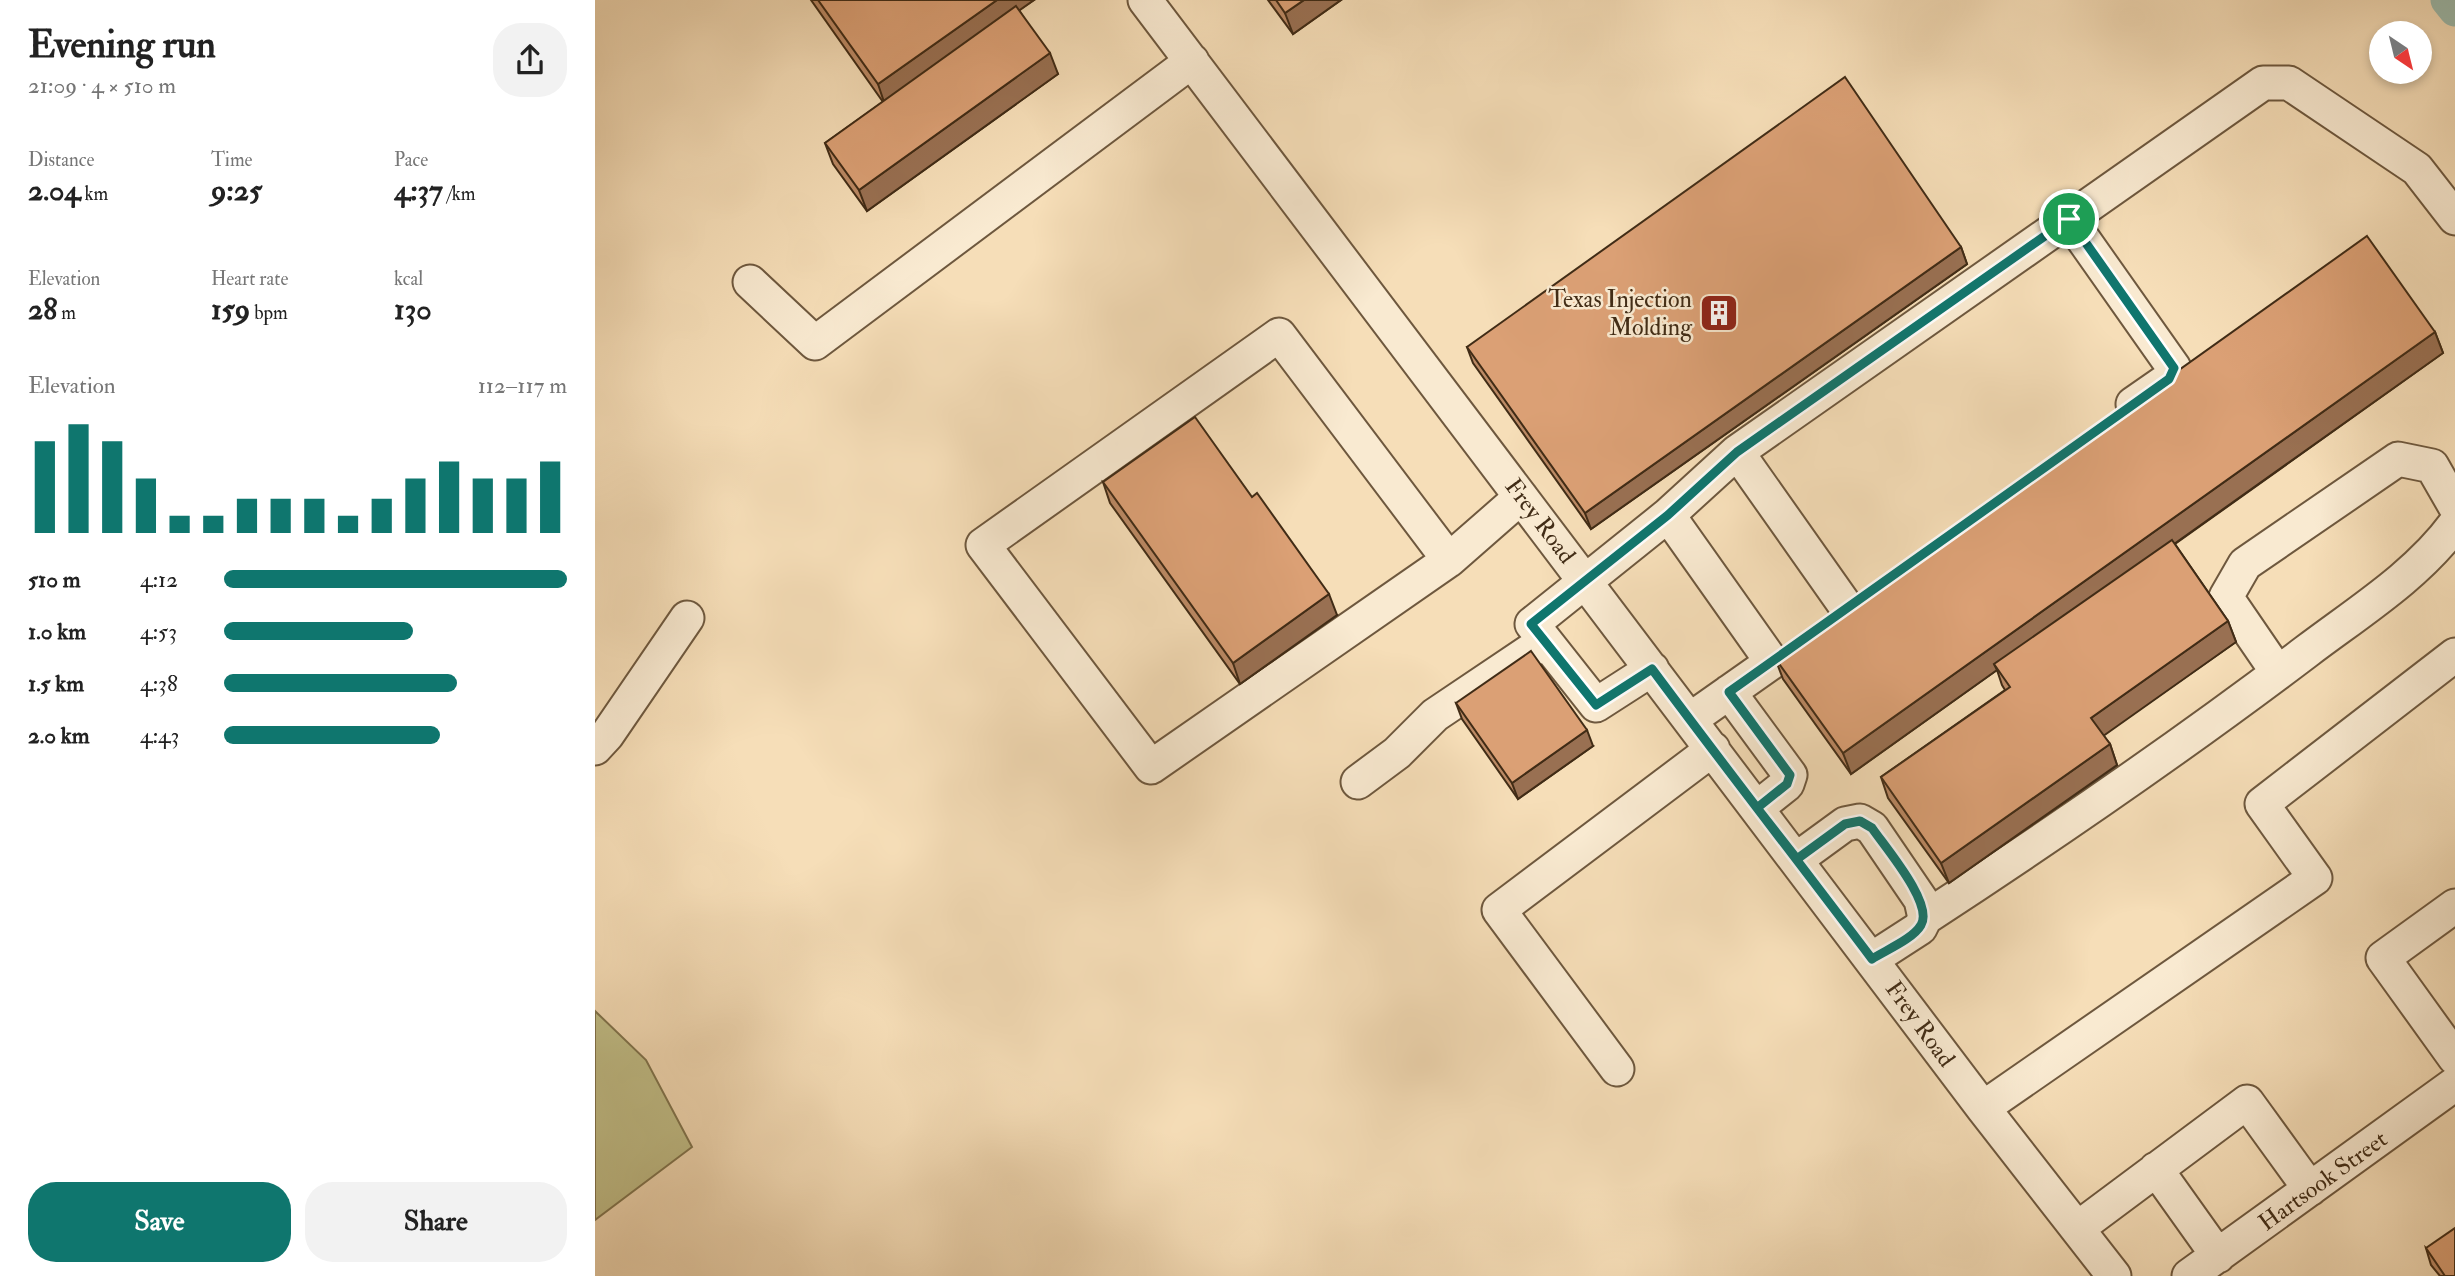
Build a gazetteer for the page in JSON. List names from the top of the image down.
{
  "streets": {
    "street": ["Frey Road", "Hartsook Street"]
  },
  "places": {
    "building": ["Texas Injection Molding"]
  },
  "north": "bottom right",
  "page": {
    "heading": ["Evening run", "21:09 · 4 × 510 m"],
    "stats": [
      ["Distance", "2.04 km"],
      ["Time", "9:25"],
      ["Pace", "4:37 /km"],
      ["Elevation", "28 m"],
      ["Heart rate", "159 bpm"],
      ["kcal", "130"]
    ],
    "chart": ["Elevation", "112–117 m"],
    "list": [
      {
        "name": "510 m",
        "note": "4:12"
      },
      {
        "name": "1.0 km",
        "note": "4:53"
      },
      {
        "name": "1.5 km",
        "note": "4:38"
      },
      {
        "name": "2.0 km",
        "note": "4:43"
      }
    ],
    "buttons": ["Save", "Share"]
  }
}
